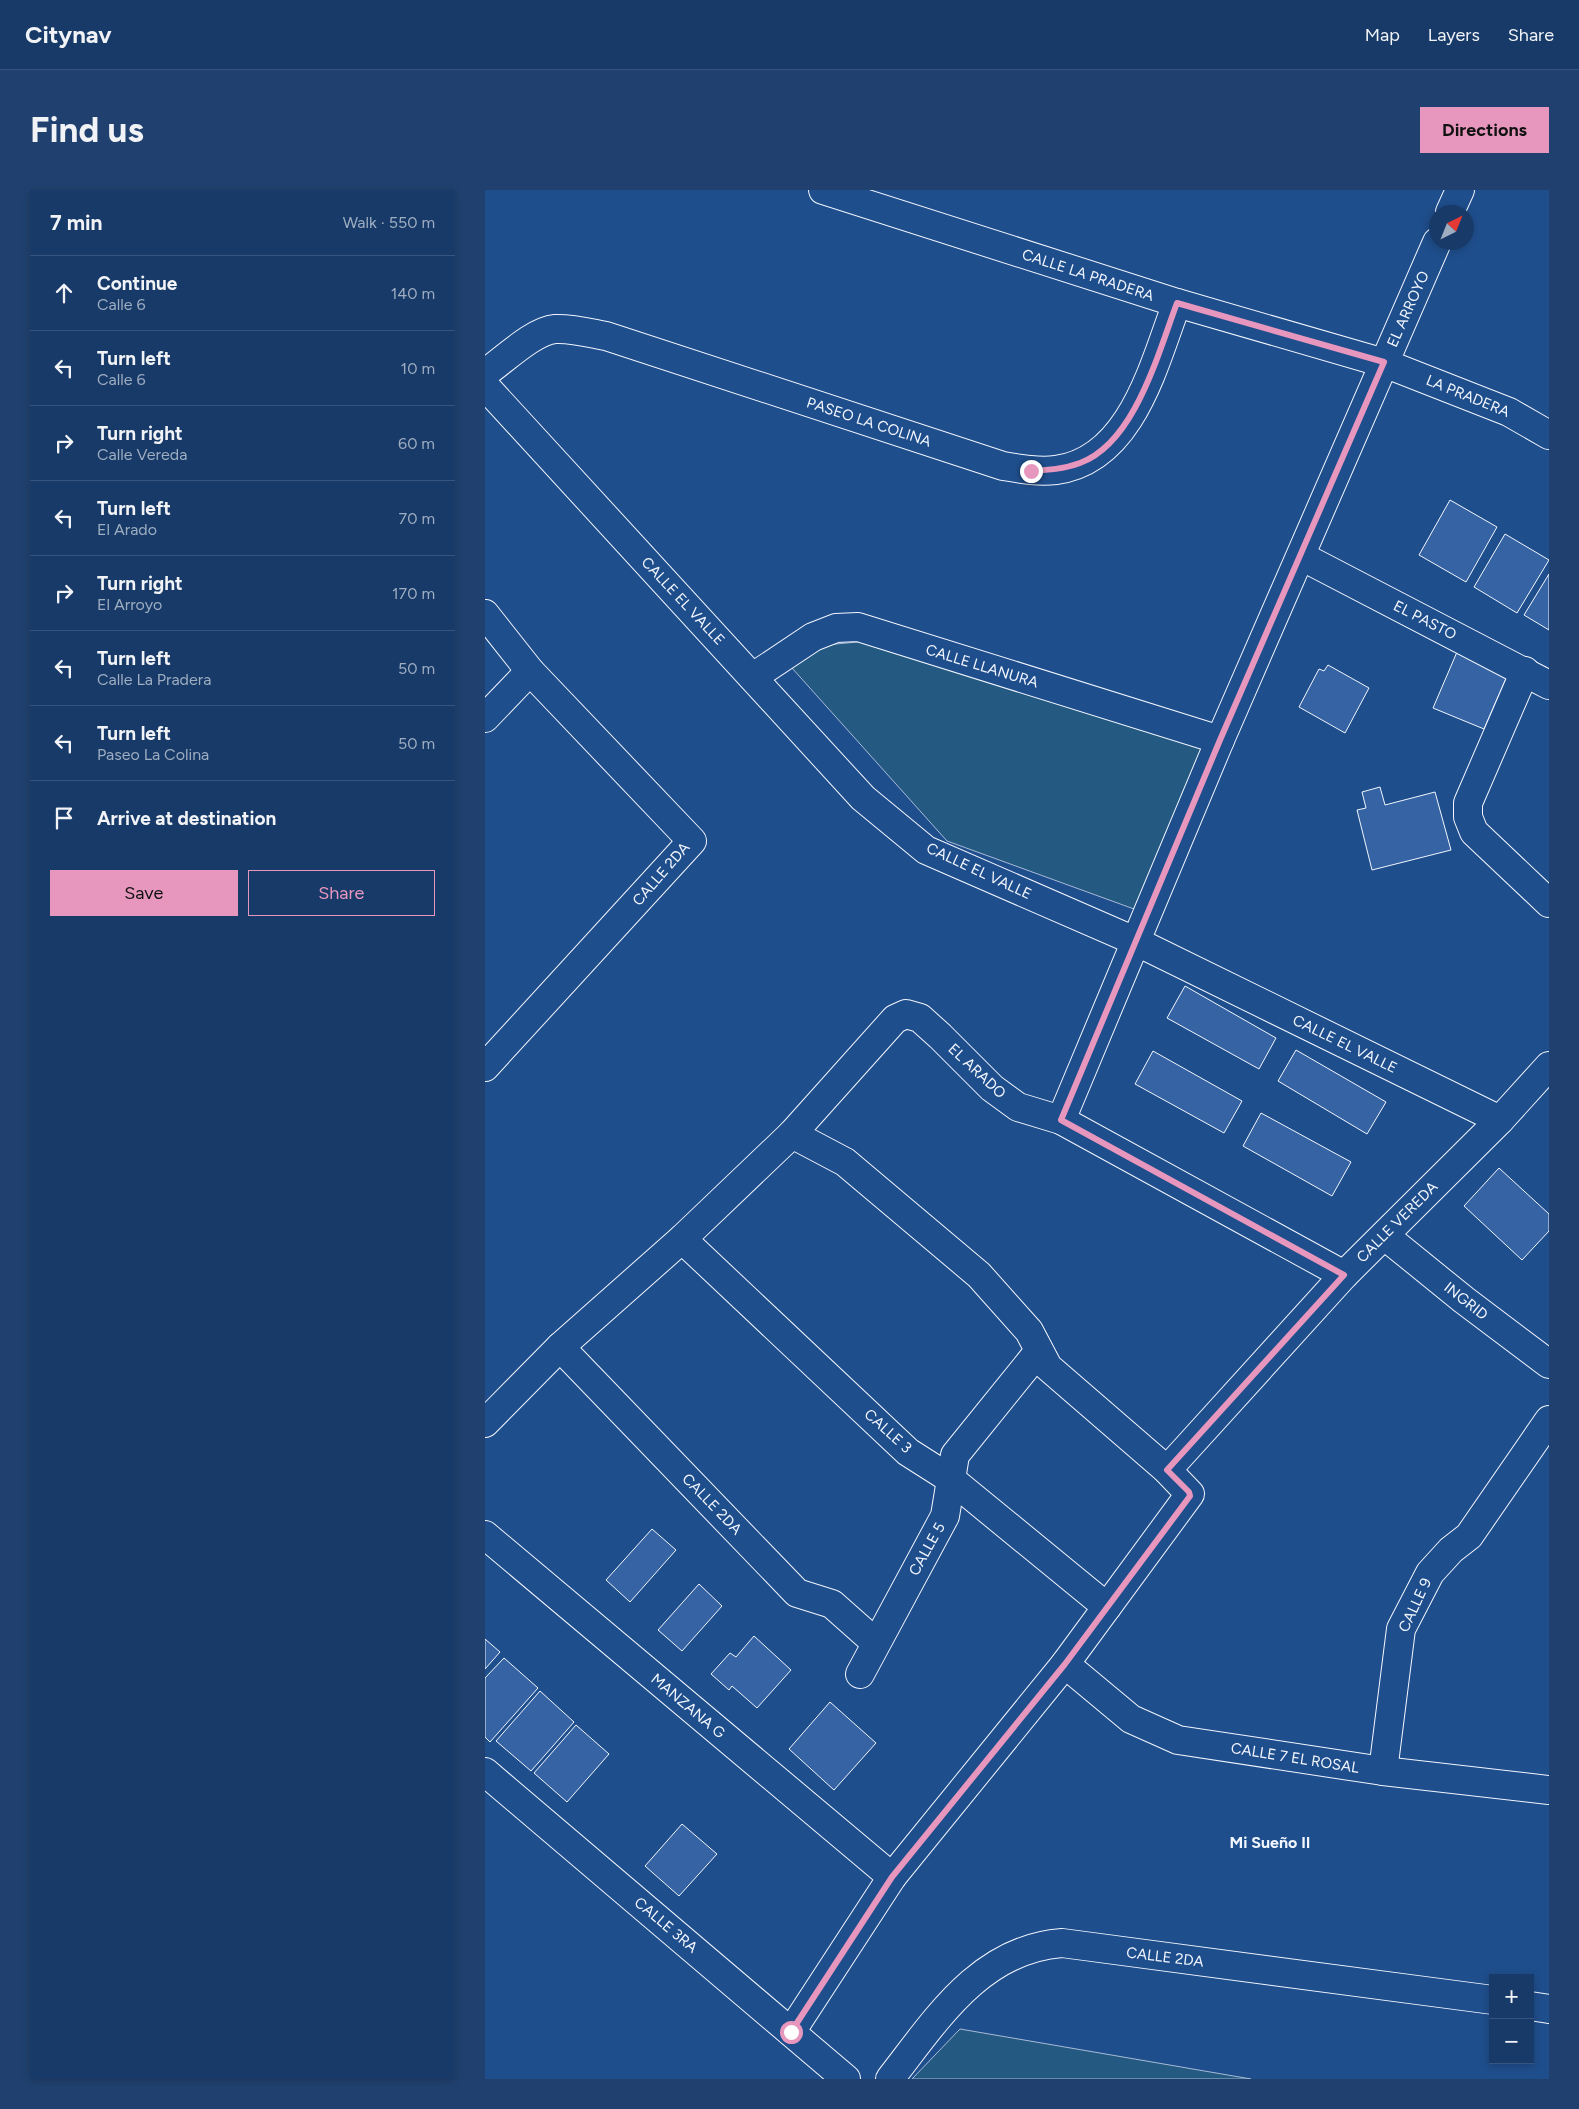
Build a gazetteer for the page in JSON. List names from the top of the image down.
{
  "streets": {
    "street": [
      "CALLE LA PRADERA",
      "EL ARROYO",
      "LA PRADERA",
      "PASEO LA COLINA",
      "CALLE EL VALLE",
      "EL PASTO",
      "CALLE LLANURA",
      "CALLE 2DA",
      "EL ARADO",
      "CALLE VEREDA",
      "INGRID",
      "CALLE 3",
      "CALLE 5",
      "CALLE 9",
      "MANZANA G",
      "CALLE 7 EL ROSAL",
      "CALLE 3RA"
    ]
  },
  "crossings": [
    ["CALLE LA PRADERA", "EL ARROYO"],
    ["CALLE LA PRADERA", "LA PRADERA"],
    ["CALLE LA PRADERA", "PASEO LA COLINA"],
    ["EL ARROYO", "LA PRADERA"],
    ["EL ARROYO", "CALLE EL VALLE"],
    ["EL ARROYO", "EL PASTO"],
    ["EL ARROYO", "CALLE LLANURA"],
    ["EL ARROYO", "EL ARADO"],
    ["CALLE EL VALLE", "CALLE LLANURA"],
    ["CALLE EL VALLE", "CALLE VEREDA"],
    ["CALLE 2DA", "CALLE 5"],
    ["EL ARADO", "CALLE VEREDA"],
    ["CALLE VEREDA", "INGRID"],
    ["CALLE 3", "CALLE 5"],
    ["CALLE 9", "CALLE 7 EL ROSAL"]
  ],
  "districts": ["Mi Sueño II"],
  "north": "top right",
  "page": {
    "header": "Citynav",
    "nav": ["Map", "Layers", "Share"],
    "buttons": [
      "Directions",
      ["Save", "Share"]
    ],
    "title": "Find us",
    "heading": ["7 min", "Walk · 550 m"],
    "list": [
      ["Continue", "Calle 6", "140 m"],
      ["Turn left", "Calle 6", "10 m"],
      ["Turn right", "Calle Vereda", "60 m"],
      ["Turn left", "El Arado", "70 m"],
      ["Turn right", "El Arroyo", "170 m"],
      ["Turn left", "Calle La Pradera", "50 m"],
      ["Turn left", "Paseo La Colina", "50 m"],
      "Arrive at destination"
    ],
    "map_buttons": ["+", "−"]
  }
}
